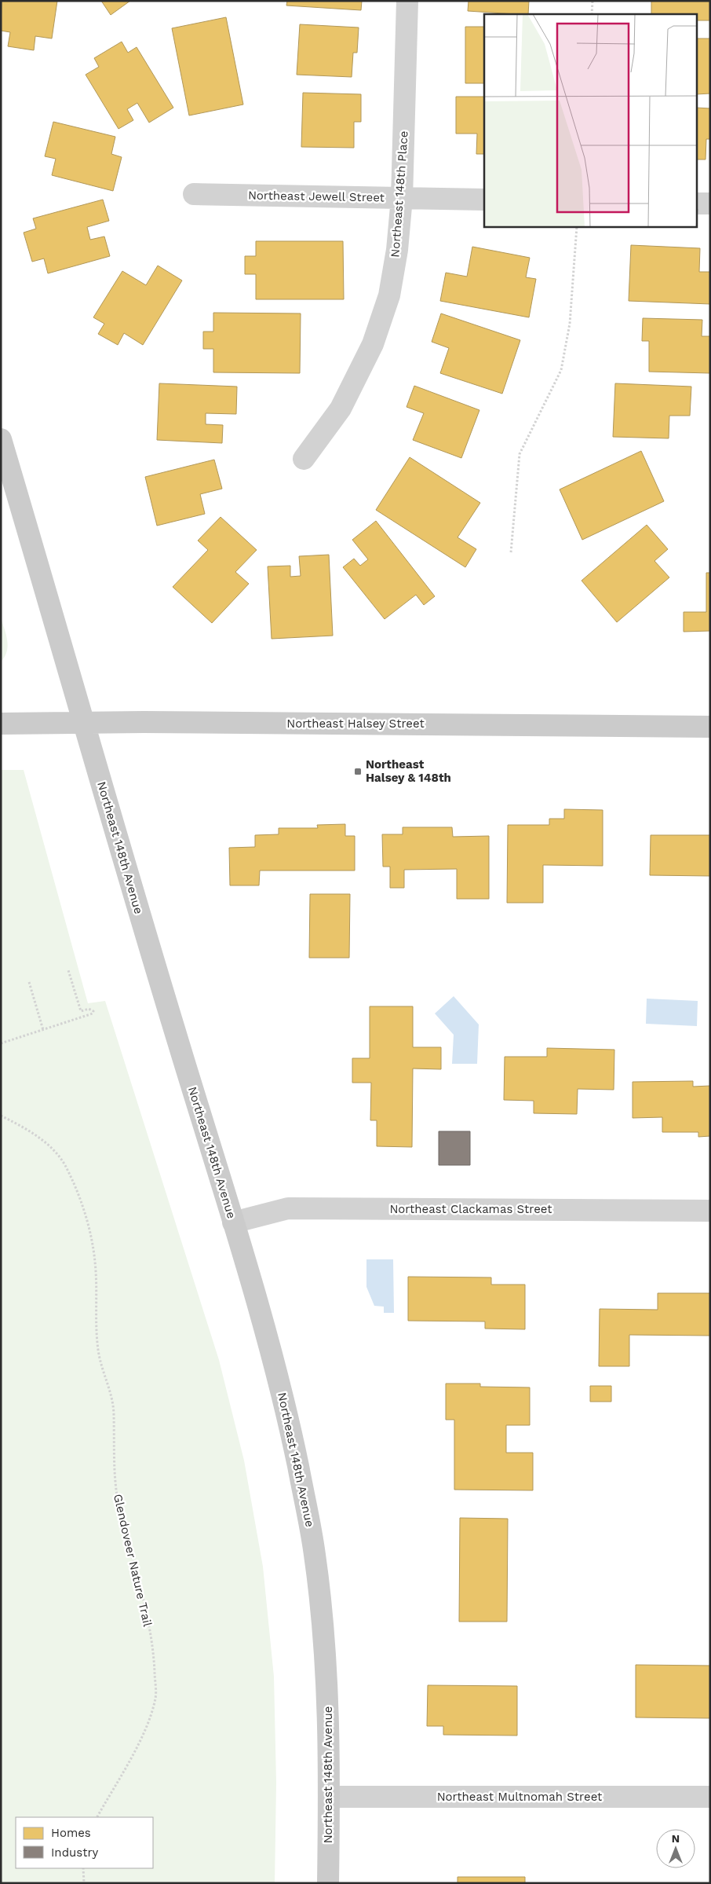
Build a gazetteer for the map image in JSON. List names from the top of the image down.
{
  "streets": {
    "main road": ["Northeast Halsey Street", "Northeast 148th Avenue"],
    "street": [
      "Northeast 148th Place",
      "Northeast Jewell Street",
      "Northeast Clackamas Street",
      "Northeast Multnomah Street"
    ],
    "path": ["Glendoveer Nature Trail"]
  },
  "crossings": [
    ["Northeast 148th Place", "Northeast Jewell Street"],
    ["Northeast Halsey Street", "Northeast 148th Avenue"],
    ["Northeast 148th Avenue", "Northeast Clackamas Street"],
    ["Northeast 148th Avenue", "Northeast Multnomah Street"]
  ],
  "places": {
    "transit": ["Northeast Halsey & 148th"]
  },
  "legend": ["Homes", "Industry"],
  "north": "top"
}
